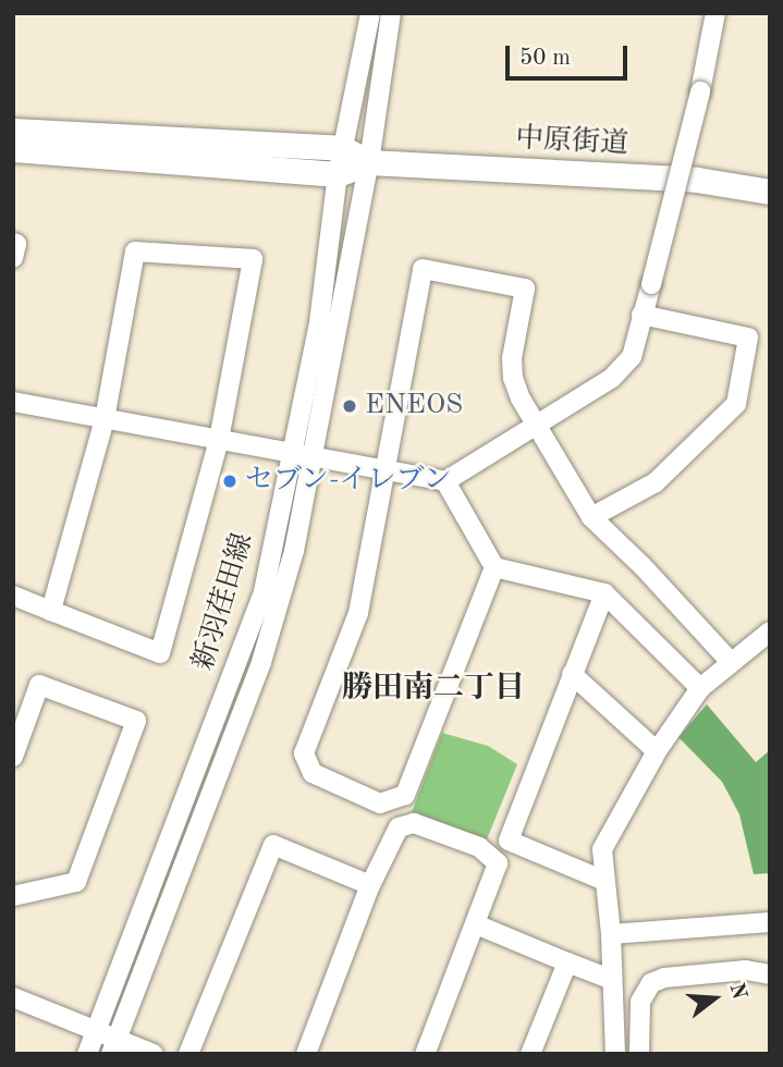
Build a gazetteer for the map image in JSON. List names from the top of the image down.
{
  "streets": {
    "main road": ["中原街道"],
    "street": ["新羽荏田線"]
  },
  "crossings": [
    ["中原街道", "新羽荏田線"]
  ],
  "districts": ["勝田南二丁目"],
  "places": ["ENEOS", "セブン-イレブン"],
  "scale_bar": "50 m",
  "north": "right"
}
